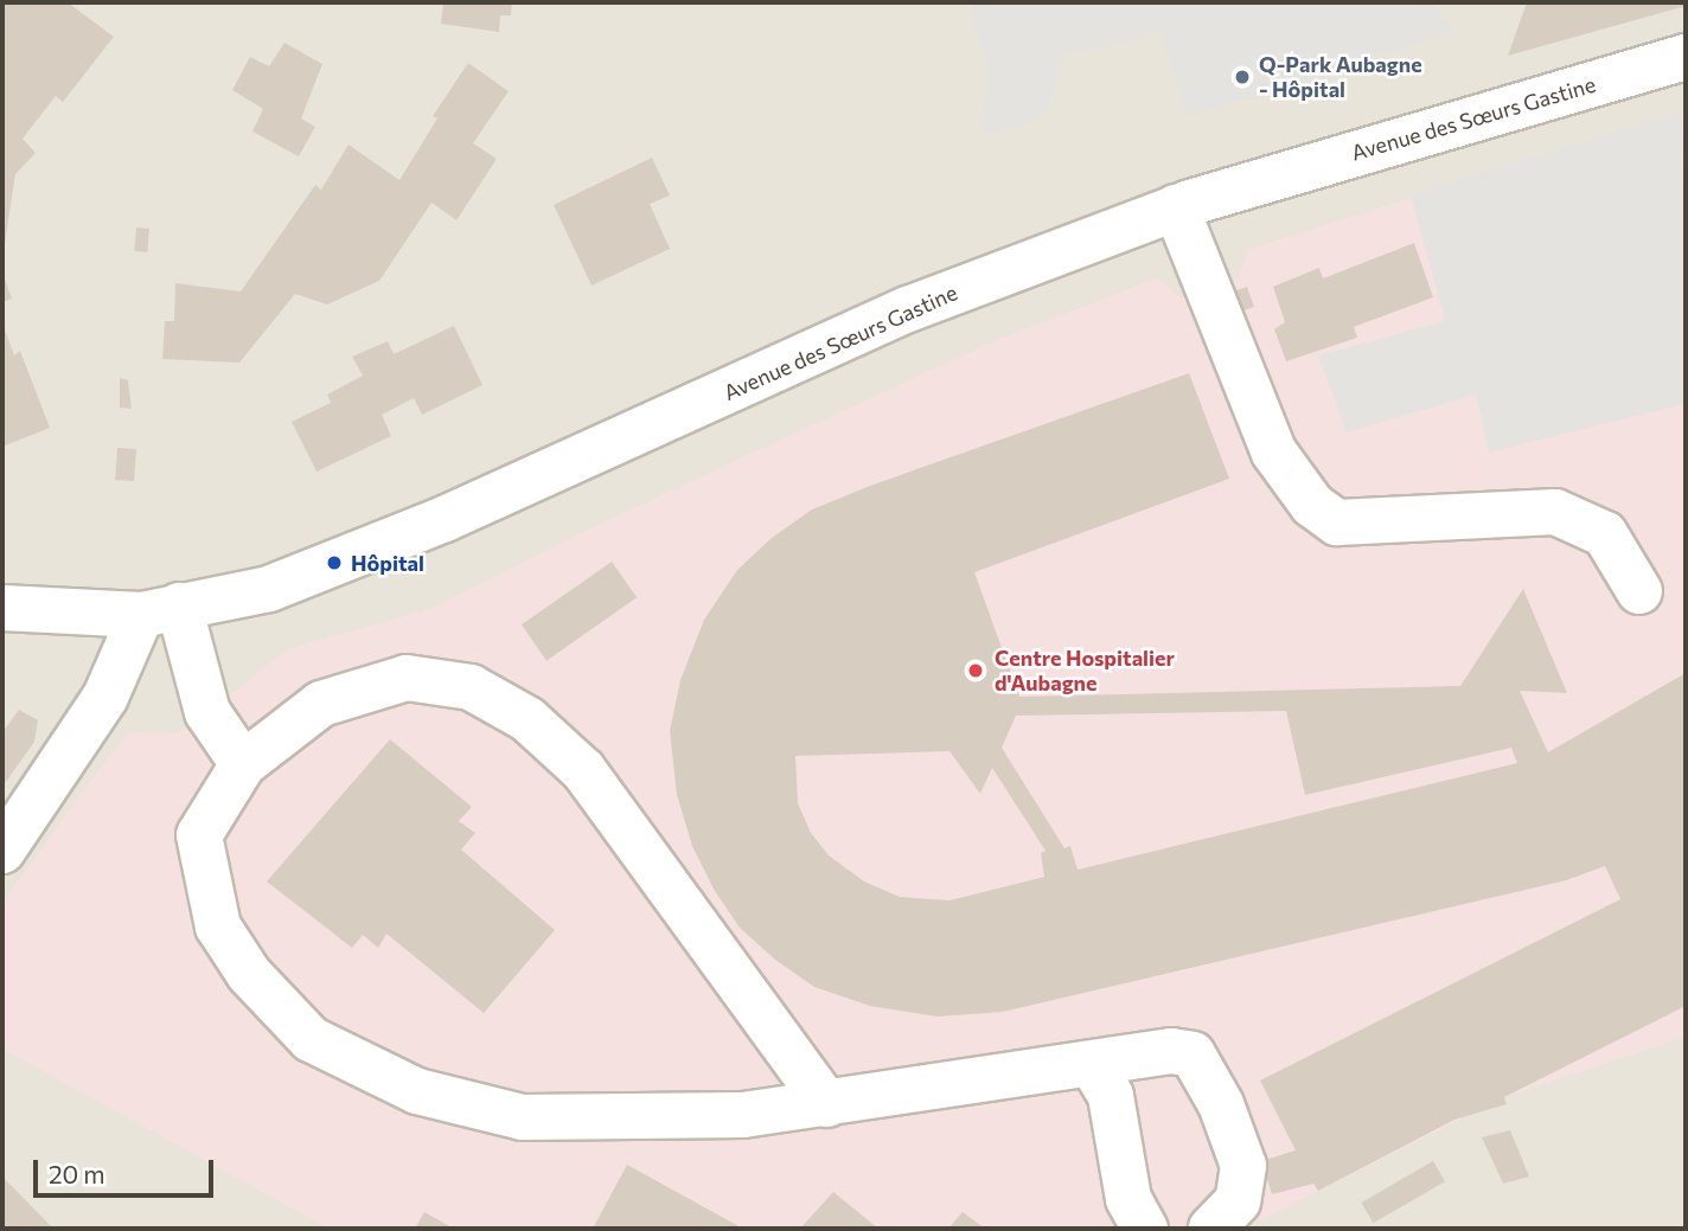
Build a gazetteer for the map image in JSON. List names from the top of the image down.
{
  "streets": {
    "street": ["Avenue des Sœurs Gastine"]
  },
  "places": ["Q-Park Aubagne - Hôpital", "Hôpital", "Centre Hospitalier d'Aubagne"],
  "scale_bar": "20 m"
}
